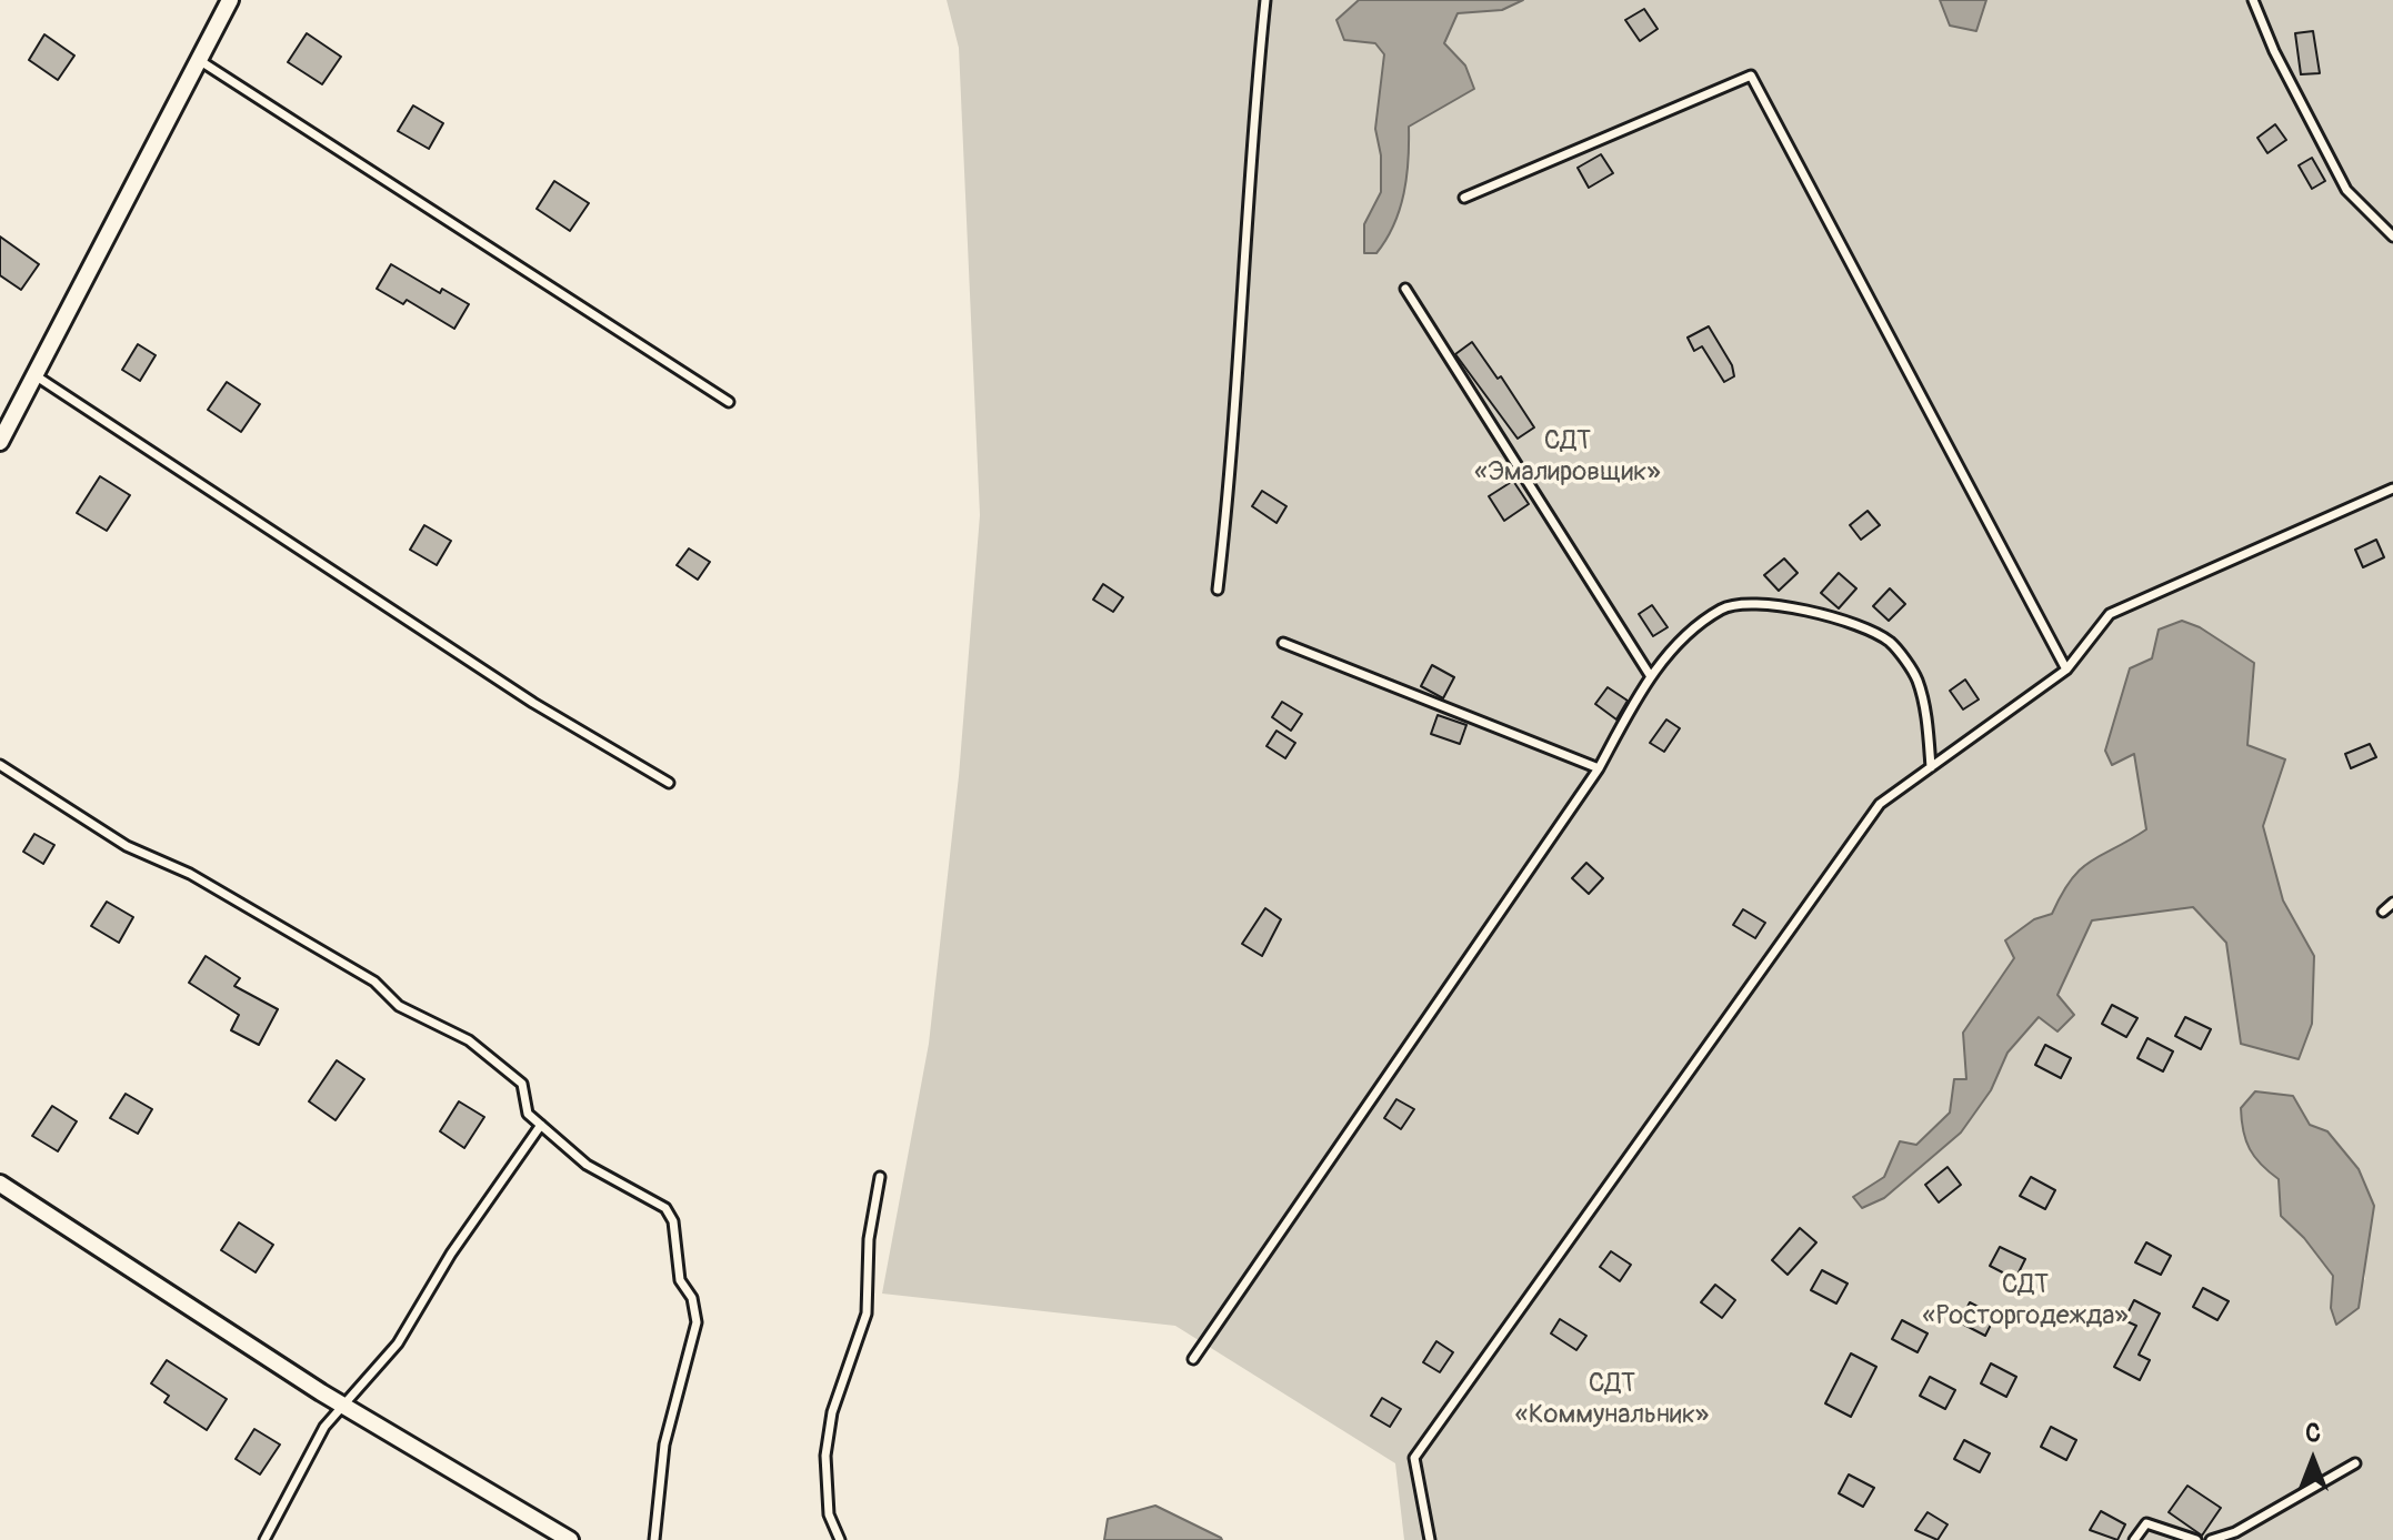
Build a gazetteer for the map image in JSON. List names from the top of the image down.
{
  "parks": ["СДТ «Эмалировщик»", "СДТ «Росторгодежда»", "СДТ «Коммунальник»"],
  "north": "top"
}
